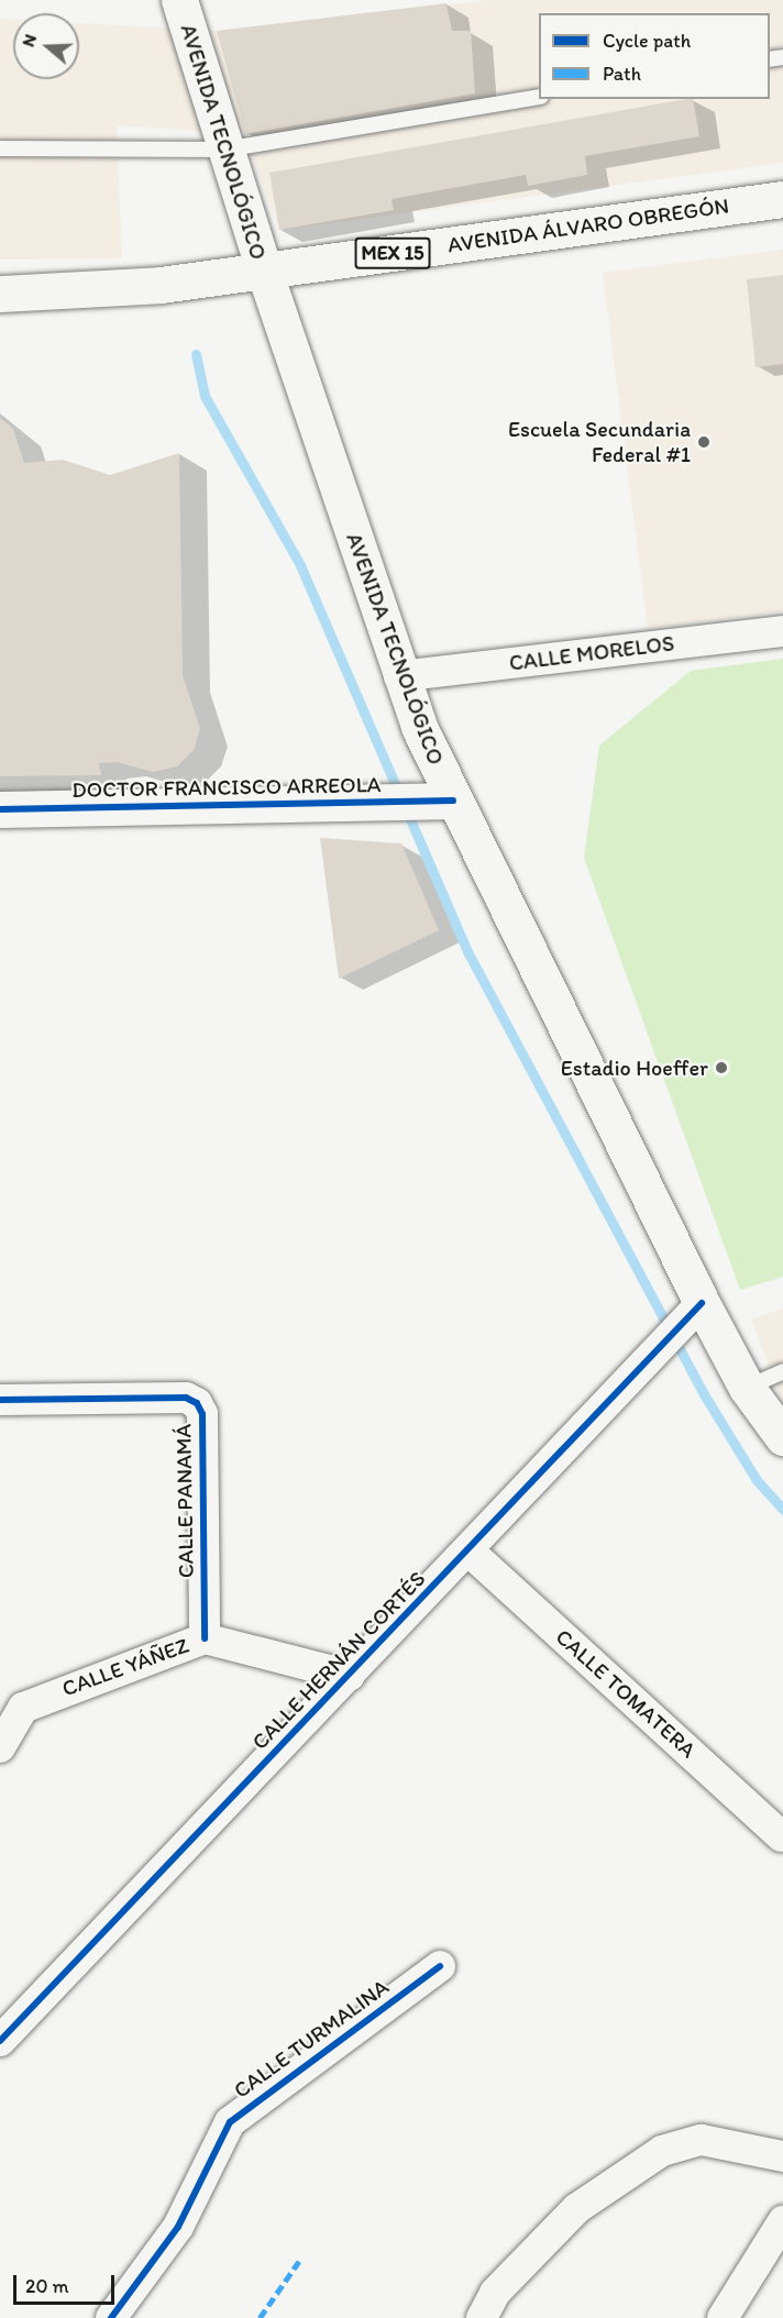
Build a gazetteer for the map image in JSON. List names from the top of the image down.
{
  "streets": {
    "main road": [
      "AVENIDA TECNOLÓGICO",
      "AVENIDA ÁLVARO OBREGÓN",
      "MEX 15",
      "DOCTOR FRANCISCO ARREOLA"
    ],
    "street": [
      "CALLE MORELOS",
      "CALLE PANAMÁ",
      "CALLE HERNÁN CORTÉS",
      "CALLE YÁÑEZ",
      "CALLE TOMATERA",
      "CALLE TURMALINA"
    ]
  },
  "crossings": [
    ["AVENIDA TECNOLÓGICO", "AVENIDA ÁLVARO OBREGÓN"],
    ["AVENIDA TECNOLÓGICO", "CALLE MORELOS"],
    ["AVENIDA TECNOLÓGICO", "DOCTOR FRANCISCO ARREOLA"],
    ["AVENIDA TECNOLÓGICO", "CALLE HERNÁN CORTÉS"],
    ["CALLE PANAMÁ", "CALLE YÁÑEZ"],
    ["CALLE HERNÁN CORTÉS", "CALLE YÁÑEZ"],
    ["CALLE HERNÁN CORTÉS", "CALLE TOMATERA"]
  ],
  "places": ["Escuela Secundaria Federal #1", "Estadio Hoeffer"],
  "legend": ["Cycle path", "Path"],
  "scale_bar": "20 m",
  "north": "left"
}
